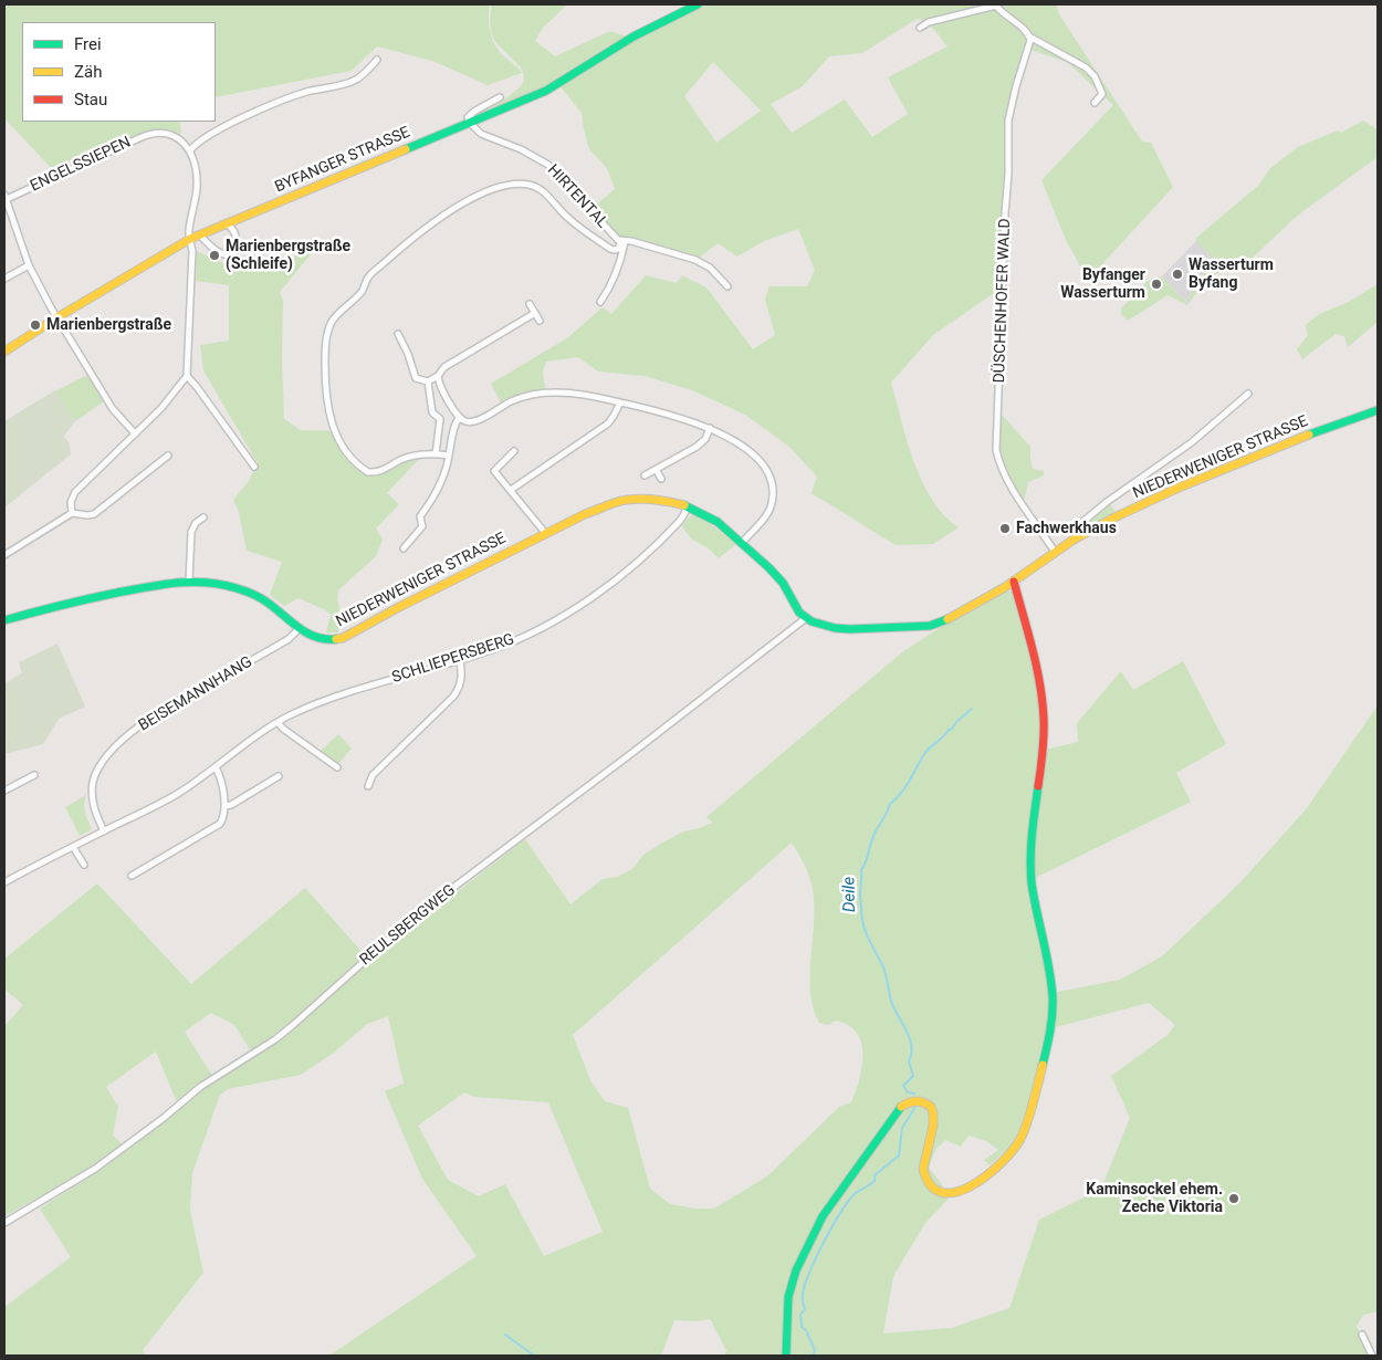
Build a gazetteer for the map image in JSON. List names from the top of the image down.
{
  "streets": {
    "street": [
      "BYFANGER STRASSE",
      "ENGELSSIEPEN",
      "HIRTENTAL",
      "DÜSCHENHOFER WALD",
      "NIEDERWENIGER STRASSE",
      "SCHLIEPERSBERG",
      "BEISEMANNHANG",
      "REULSBERGWEG"
    ]
  },
  "crossings": [
    ["BYFANGER STRASSE", "HIRTENTAL"],
    ["DÜSCHENHOFER WALD", "NIEDERWENIGER STRASSE"],
    ["NIEDERWENIGER STRASSE", "SCHLIEPERSBERG"],
    ["NIEDERWENIGER STRASSE", "BEISEMANNHANG"],
    ["NIEDERWENIGER STRASSE", "REULSBERGWEG"],
    ["SCHLIEPERSBERG", "BEISEMANNHANG"]
  ],
  "water": ["Deile"],
  "places": [
    "Marienbergstraße (Schleife)",
    "Wasserturm Byfang",
    "Byfanger Wasserturm",
    "Marienbergstraße",
    "Fachwerkhaus",
    "Kaminsockel ehem. Zeche Viktoria"
  ],
  "legend": ["Frei", "Zäh", "Stau"]
}
